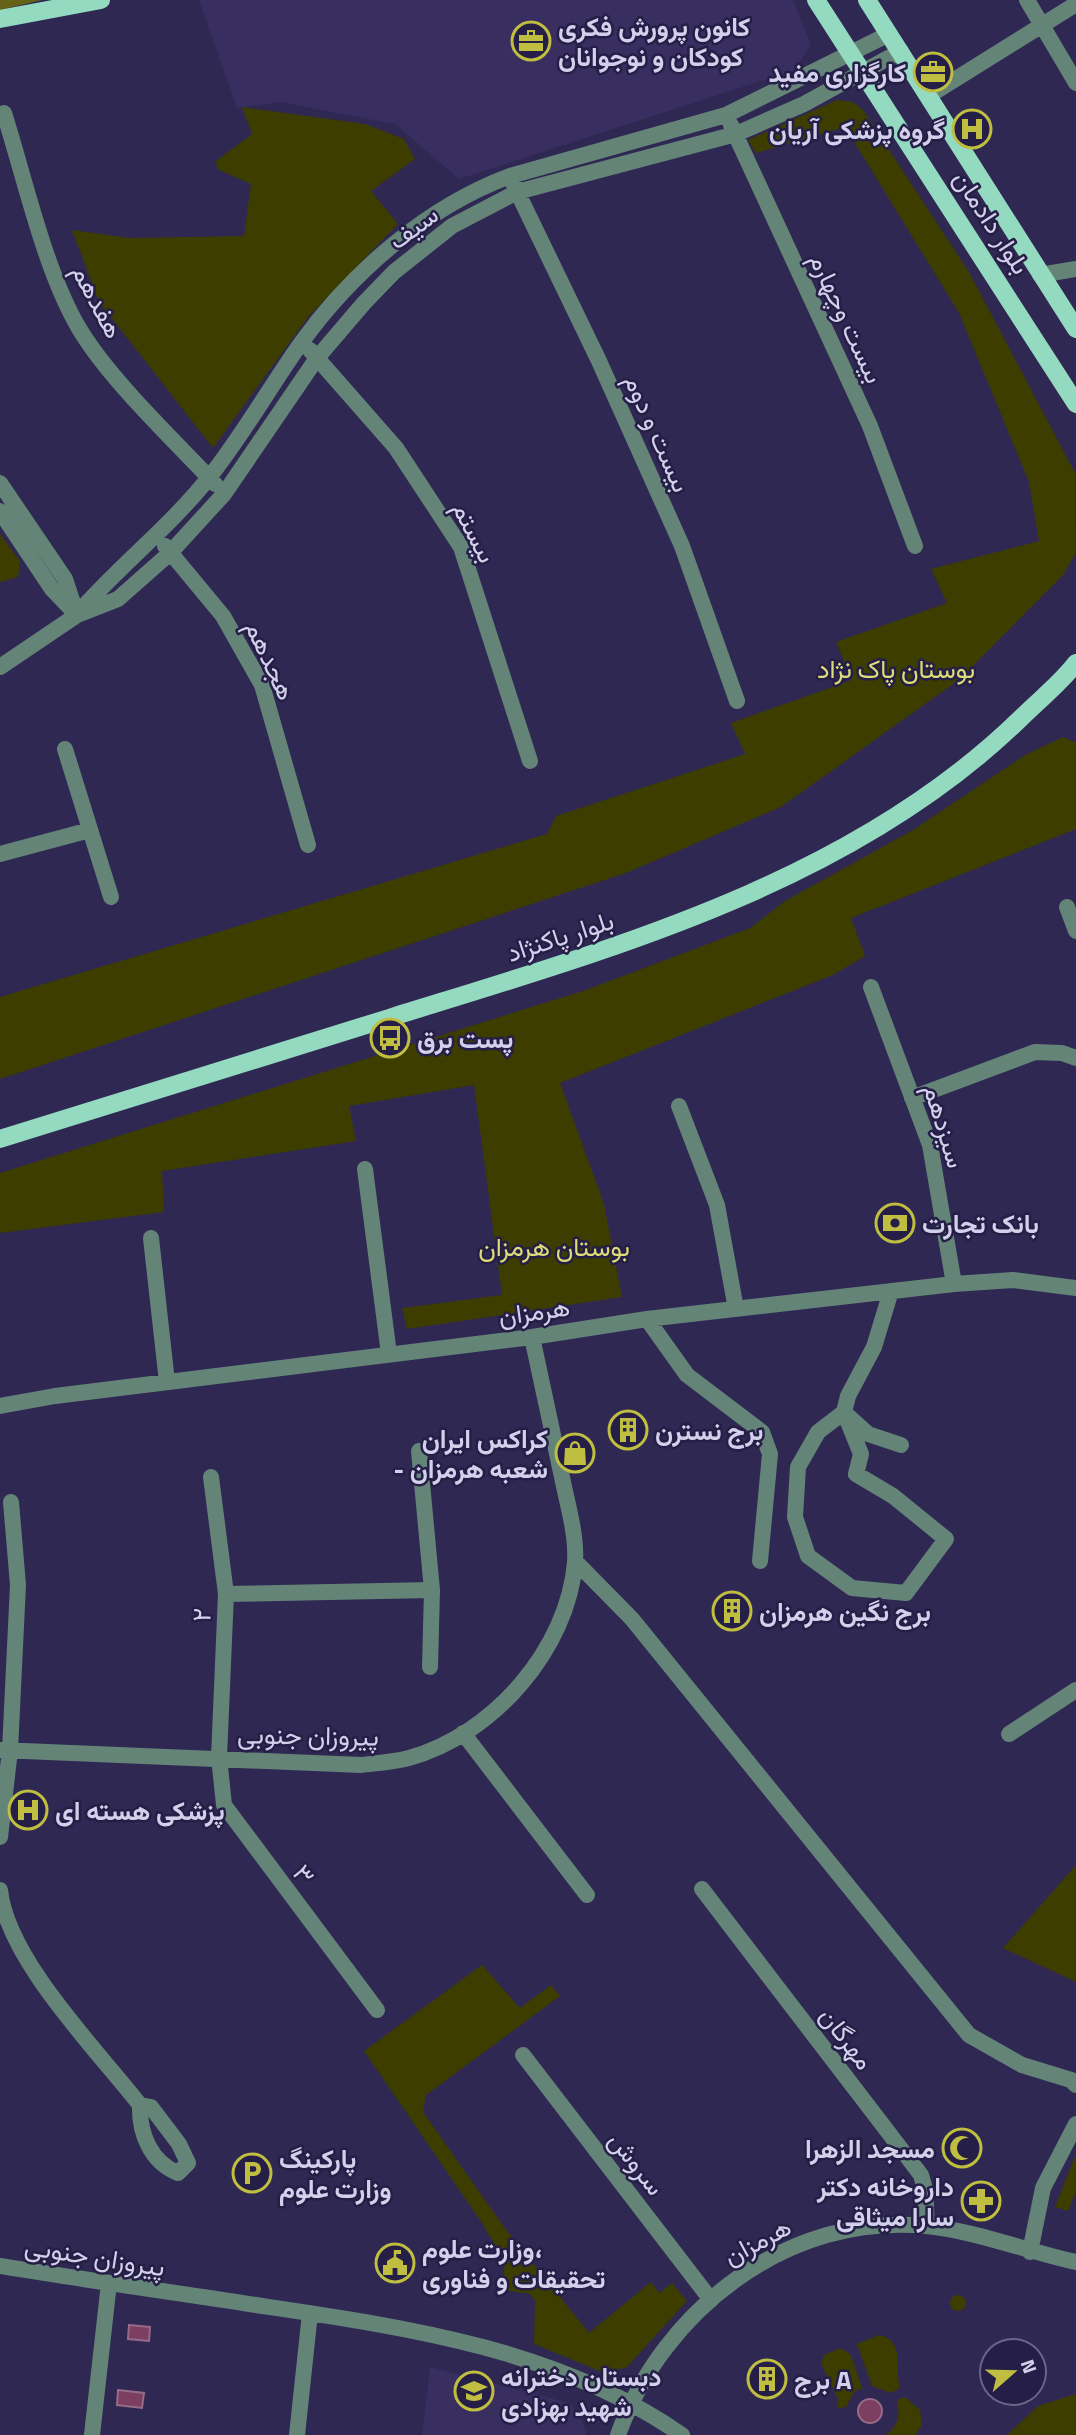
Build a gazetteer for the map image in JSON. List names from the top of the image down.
{
  "streets": {
    "main road": ["بلوار دادمان", "بلوار پاکنژاد"],
    "street": [
      "سیف",
      "هفدهم",
      "بیست وچهارم",
      "بیست و دوم",
      "بیستم",
      "هجدهم",
      "سیزدهم",
      "هرمزان",
      "۲",
      "پیروزان جنوبی",
      "۳",
      "مهرگان",
      "سروش"
    ]
  },
  "crossings": [
    ["بلوار دادمان", "سیف"],
    ["سیف", "هفدهم"],
    ["سیف", "بیست وچهارم"],
    ["سیف", "بیست و دوم"],
    ["سیف", "بیستم"],
    ["سیف", "هجدهم"],
    ["سیزدهم", "هرمزان"],
    ["هرمزان", "پیروزان جنوبی"],
    ["هرمزان", "مهرگان"],
    ["هرمزان", "سروش"],
    ["۲", "پیروزان جنوبی"],
    ["۲", "۳"],
    ["پیروزان جنوبی", "۳"]
  ],
  "parks": ["بوستان پاک نژاد", "بوستان هرمزان"],
  "places": {
    "office": ["کانون پرورش فکری کودکان و نوجوانان", "کارگزاری مفید"],
    "hospital": ["گروه پزشکی آریان", "پزشکی هسته ای"],
    "bus stop": ["پست برق"],
    "bank": ["بانک تجارت"],
    "building": ["برج نسترن", "برج نگین هرمزان", "برج A"],
    "shop": ["کراکس ایران - شعبه هرمزان"],
    "mosque": ["مسجد الزهرا"],
    "parking": ["پارکینگ وزارت علوم"],
    "pharmacy": ["داروخانه دکتر سارا میثاقی"],
    "public building": ["وزارت علوم، تحقیقات و فناوری"],
    "school or university": ["دبستان دخترانه شهید بهزادی"]
  },
  "north": "right"
}
